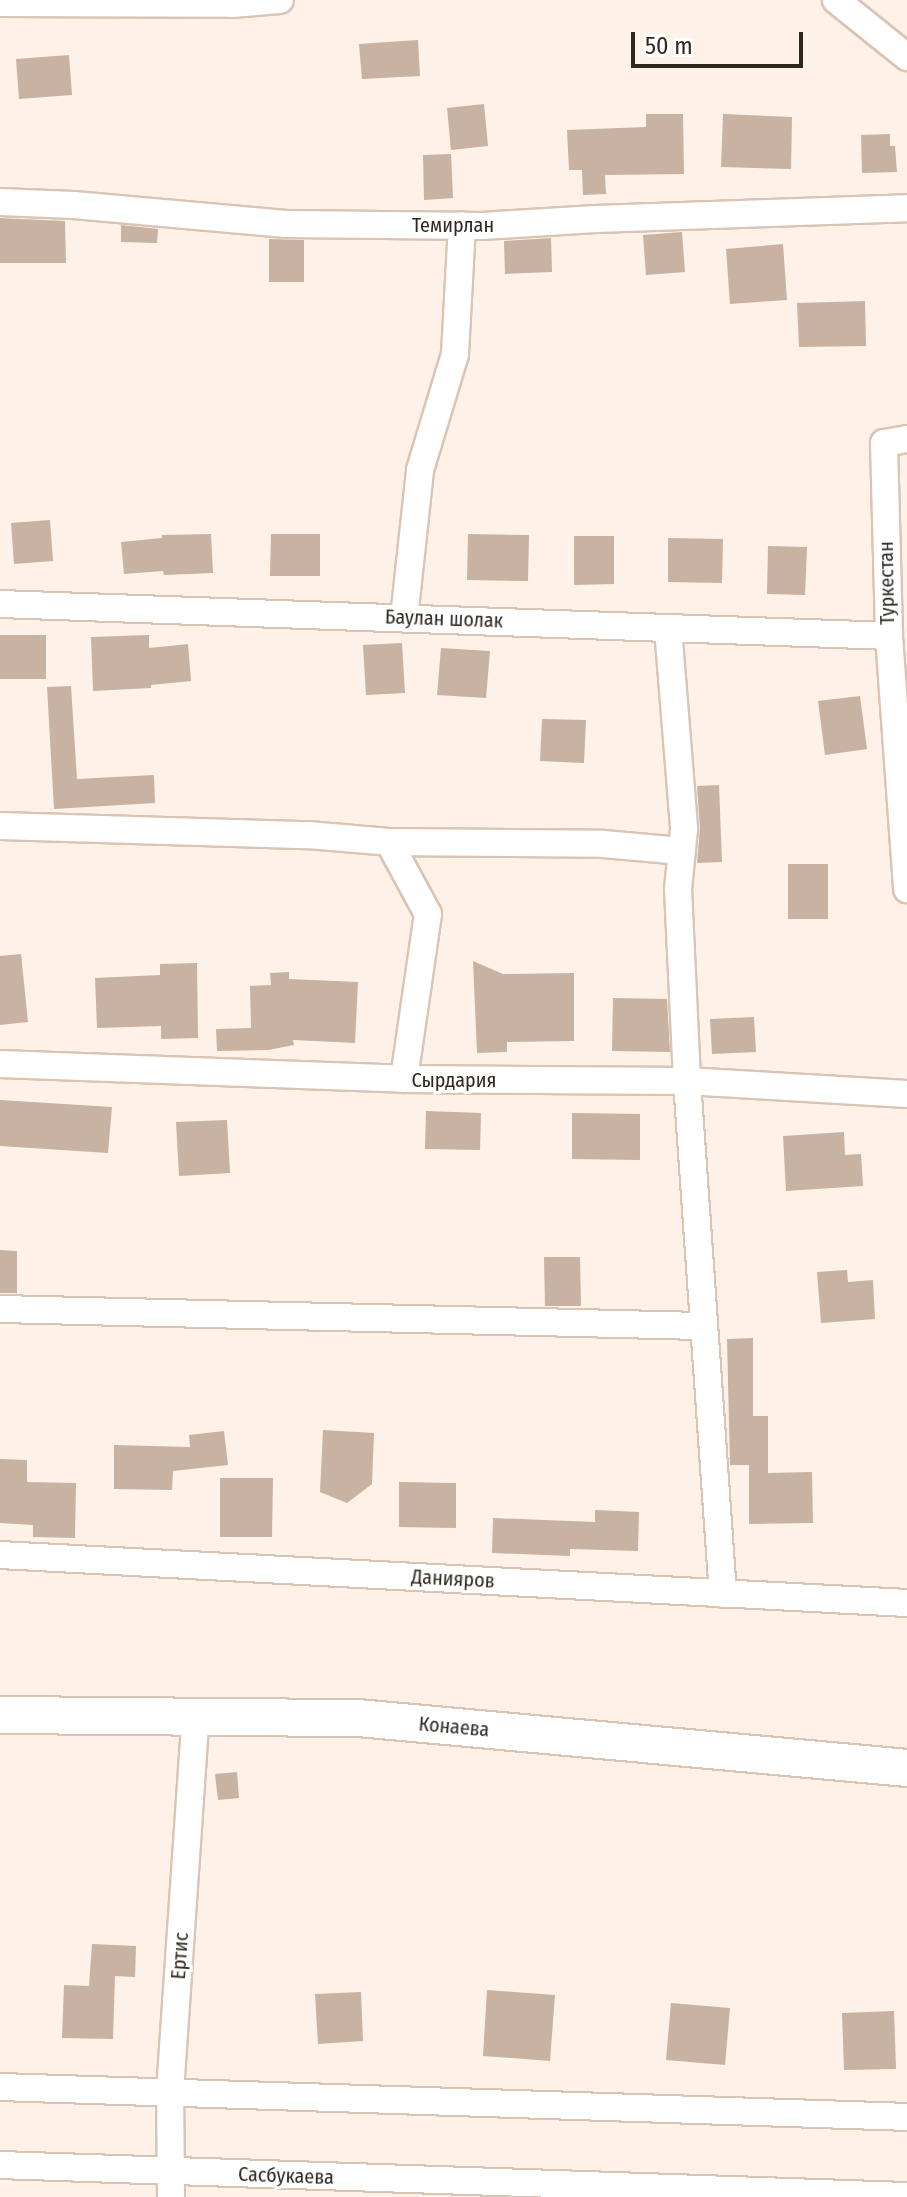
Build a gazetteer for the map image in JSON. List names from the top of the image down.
{
  "streets": {
    "main road": ["Конаева"],
    "street": [
      "Темирлан",
      "Туркестан",
      "Баулан шолак",
      "Сырдария",
      "Данияров",
      "Ертис",
      "Сасбукаева"
    ]
  },
  "crossings": [
    ["Туркестан", "Баулан шолак"],
    ["Конаева", "Ертис"],
    ["Ертис", "Сасбукаева"]
  ],
  "scale_bar": "50 m"
}
